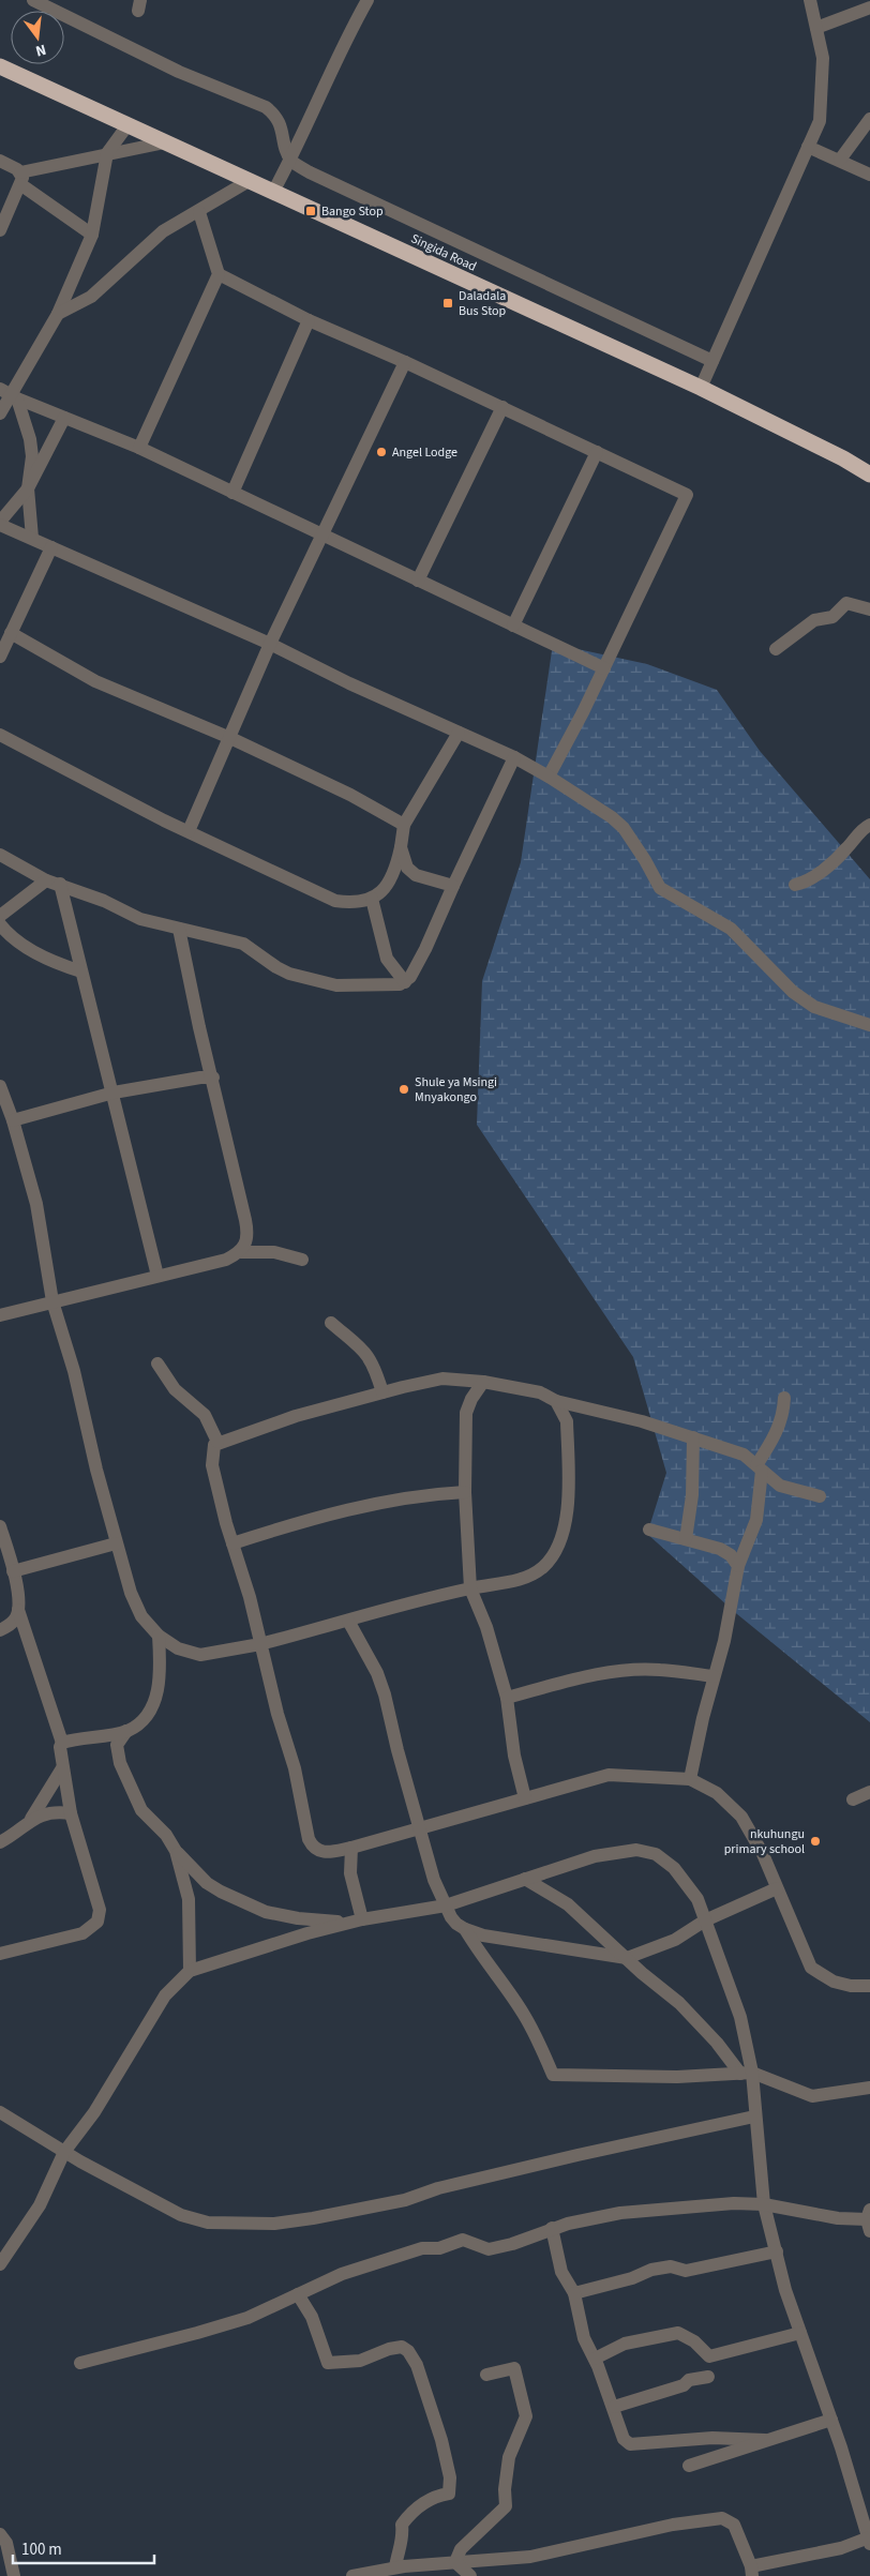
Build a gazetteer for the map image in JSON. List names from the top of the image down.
{
  "streets": {
    "highway": ["Singida Road"]
  },
  "places": {
    "transit": ["Bango Stop", "Daladala Bus Stop"],
    "other": ["Angel Lodge", "Shule ya Msingi Mnyakongo", "nkuhungu primary school"]
  },
  "scale_bar": "100 m",
  "north": "bottom"
}
